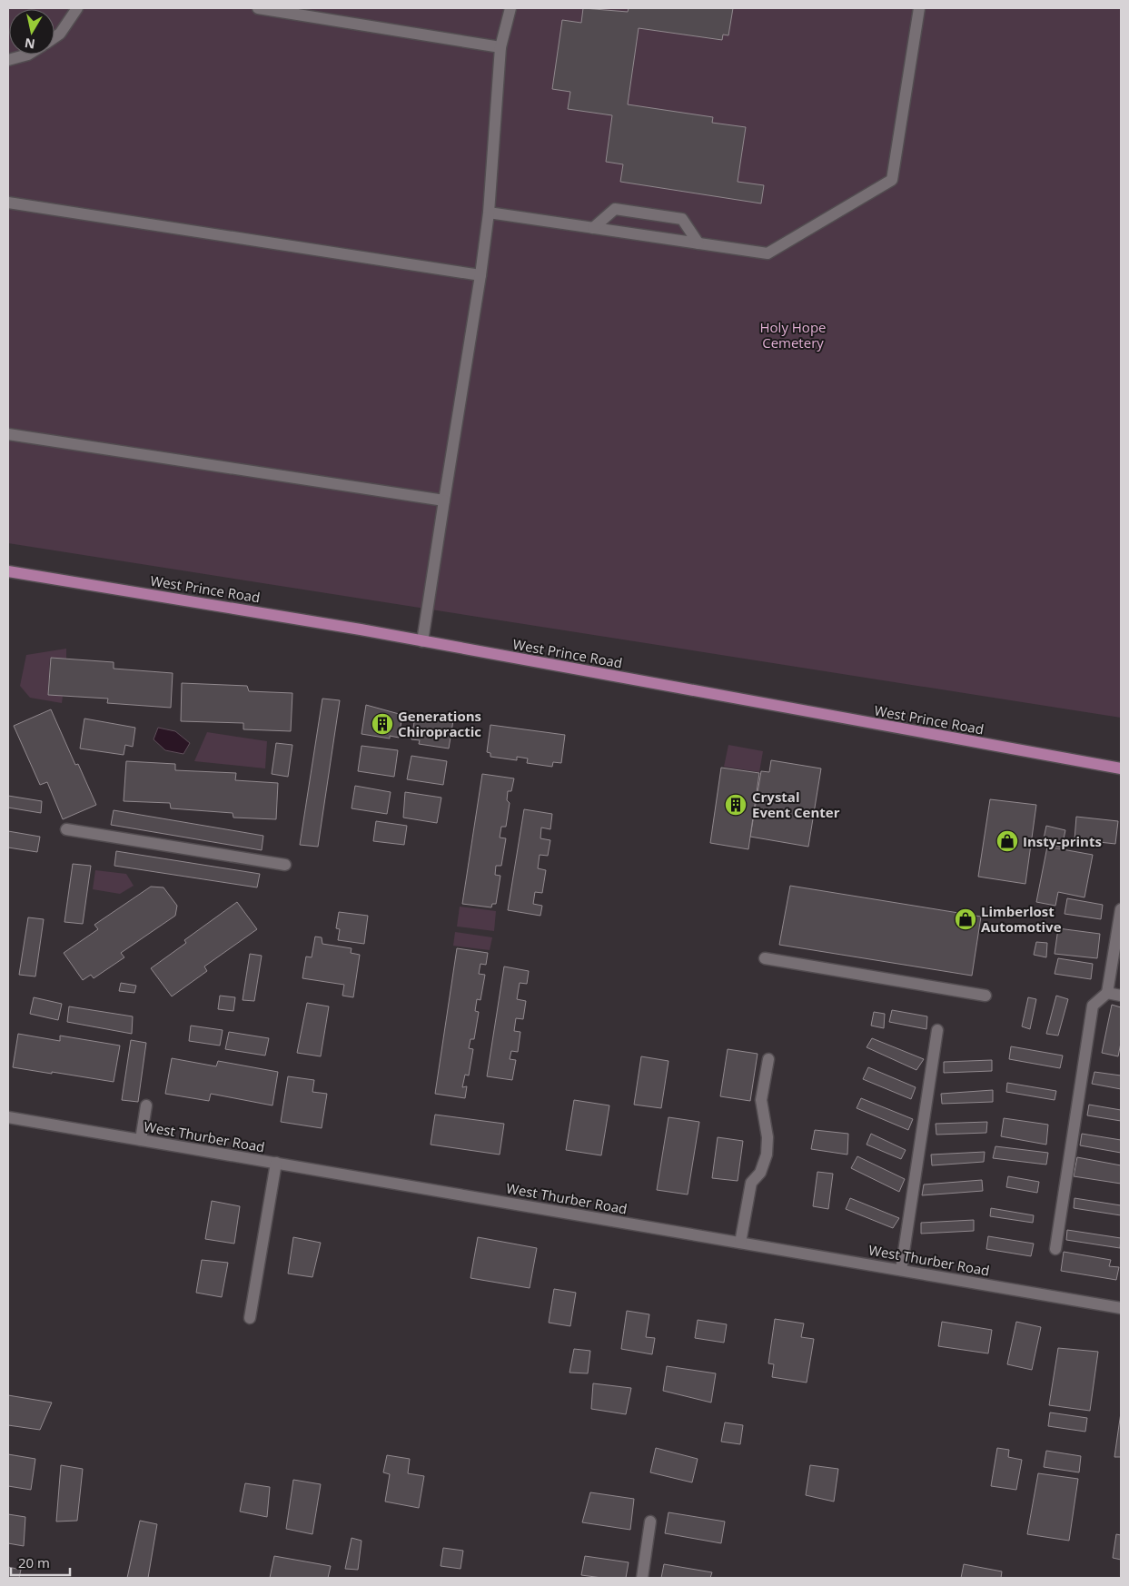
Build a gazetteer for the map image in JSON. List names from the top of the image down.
{
  "streets": {
    "main road": ["West Prince Road"],
    "street": ["West Thurber Road"]
  },
  "parks": ["Holy Hope Cemetery"],
  "places": {
    "building": ["Generations Chiropractic", "Crystal Event Center"],
    "shop": ["Insty-prints", "Limberlost Automotive"]
  },
  "scale_bar": "20 m",
  "north": "bottom"
}
